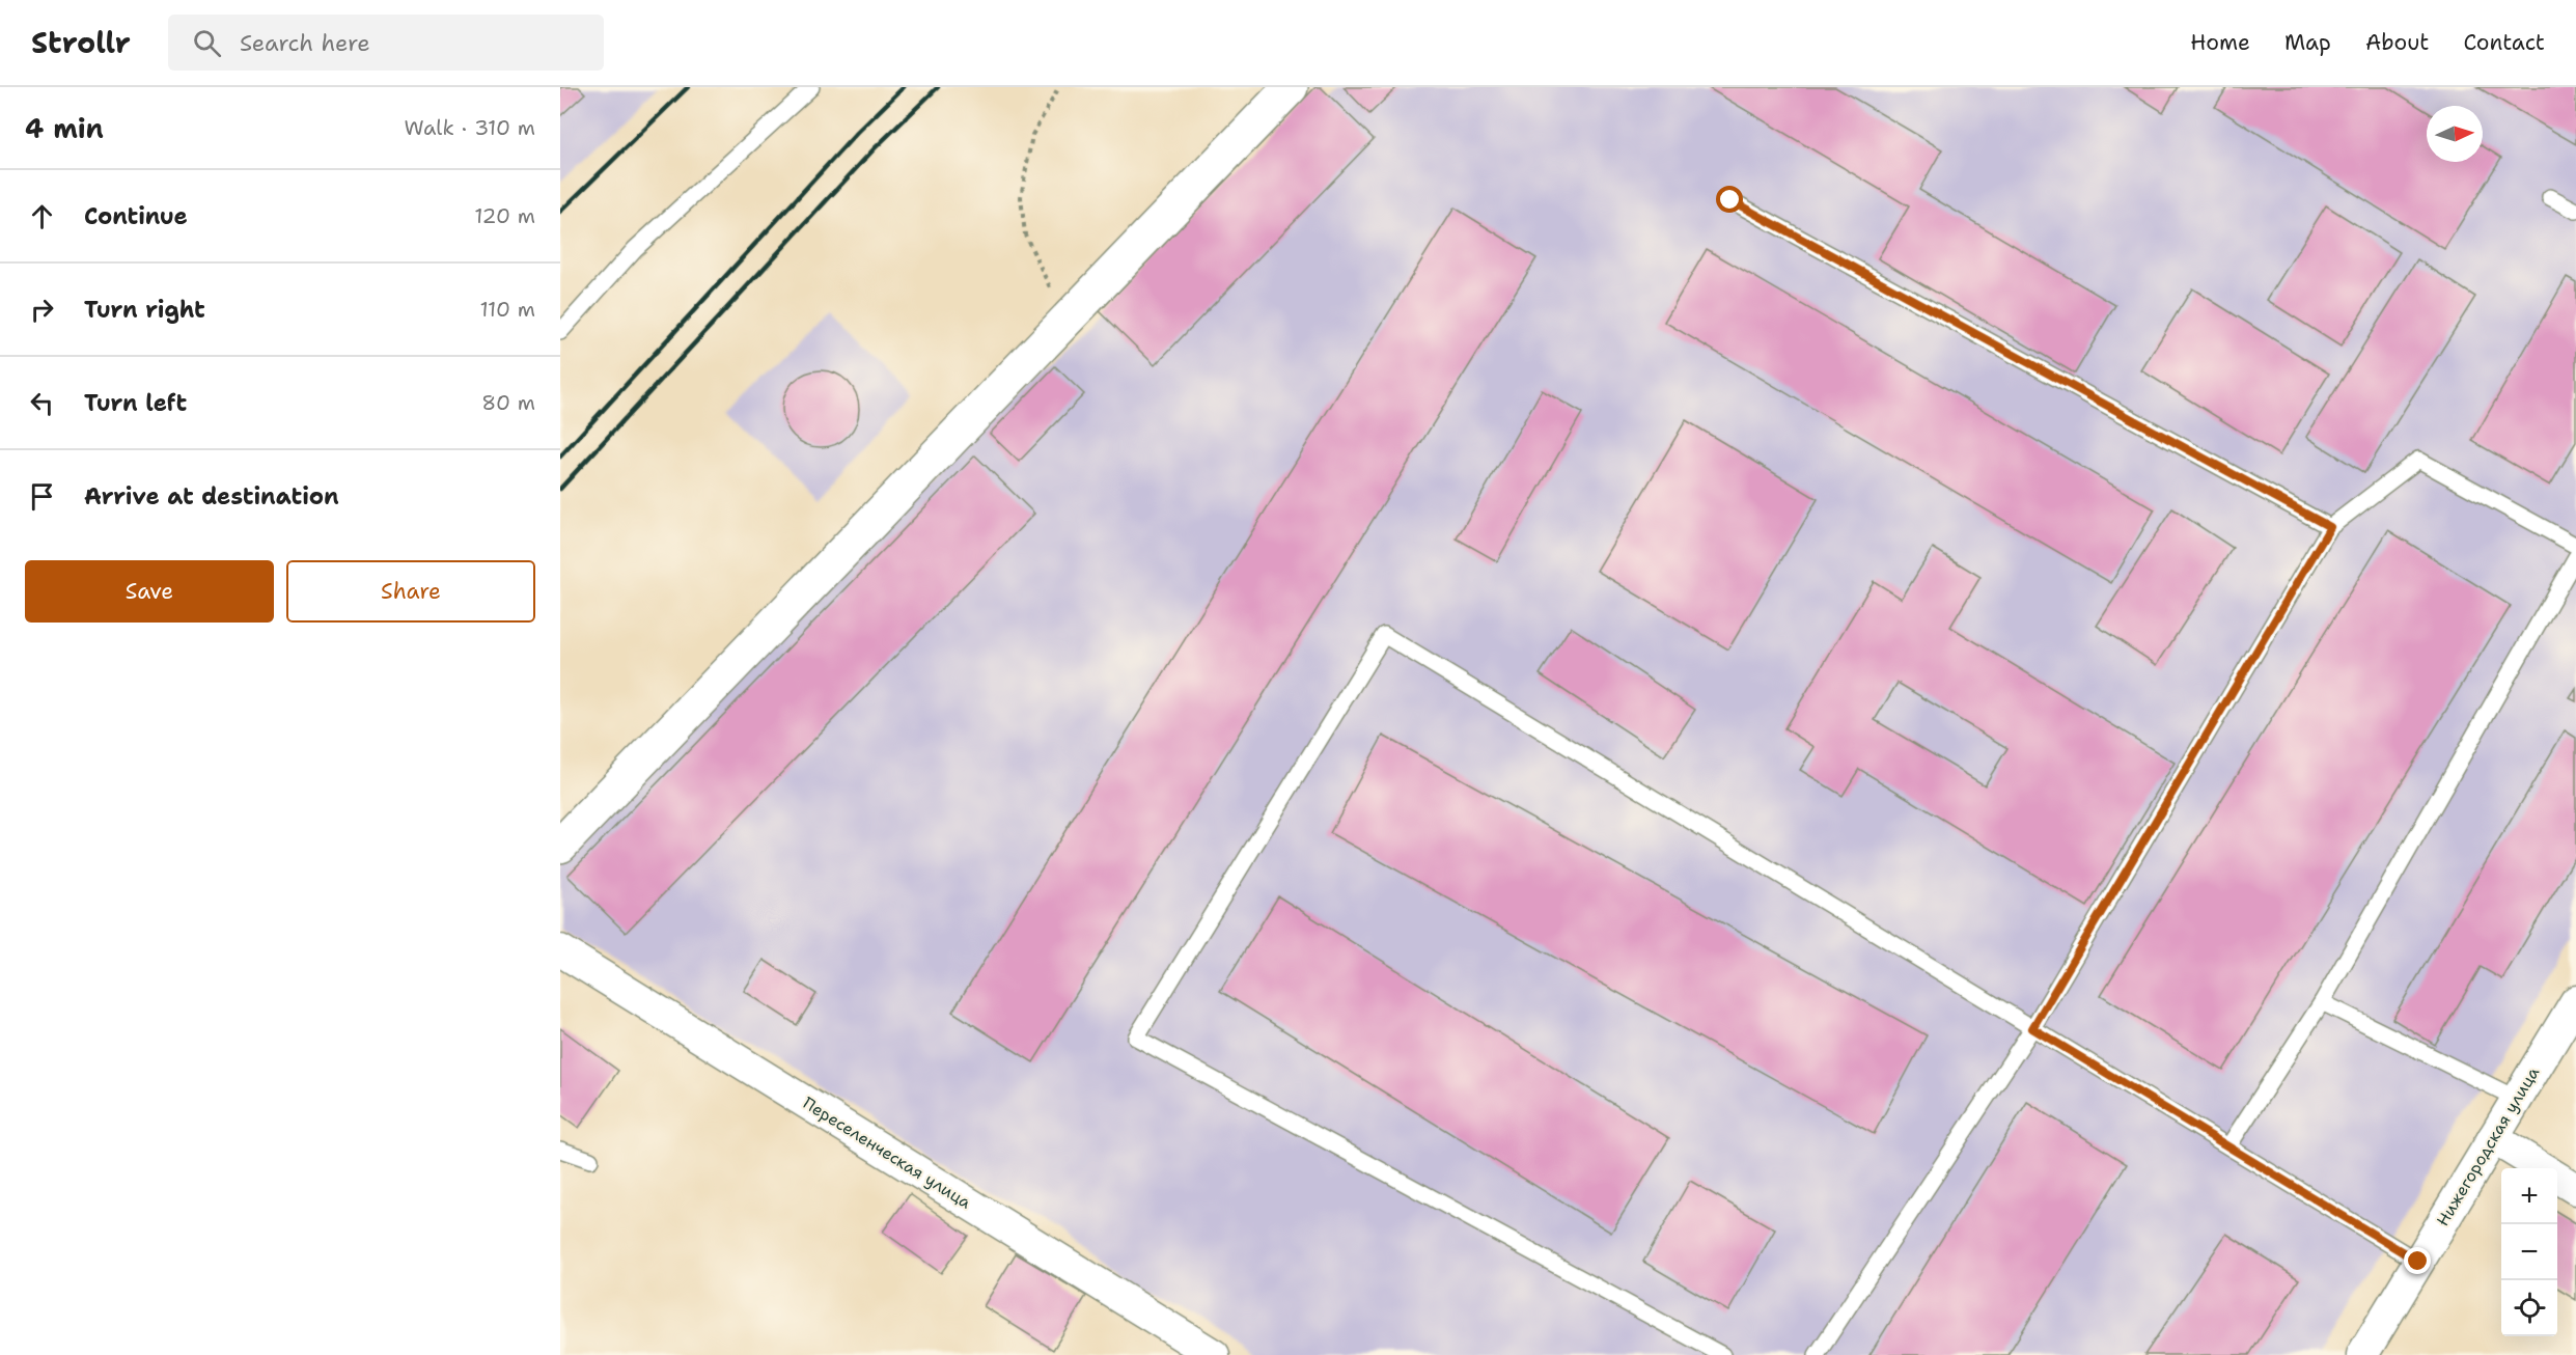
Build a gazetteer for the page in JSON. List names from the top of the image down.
{
  "streets": {
    "street": ["Нижегородская улица", "Переселенческая улица"]
  },
  "north": "right",
  "page": {
    "header": "Strollr",
    "search": "Search here",
    "nav": [
      "Home",
      "Map",
      "About",
      "Contact"
    ],
    "heading": ["4 min", "Walk · 310 m"],
    "list": [
      ["Continue", "120 m"],
      ["Turn right", "110 m"],
      ["Turn left", "80 m"],
      "Arrive at destination"
    ],
    "buttons": ["Save", "Share"],
    "map_buttons": ["+", "−"]
  }
}
